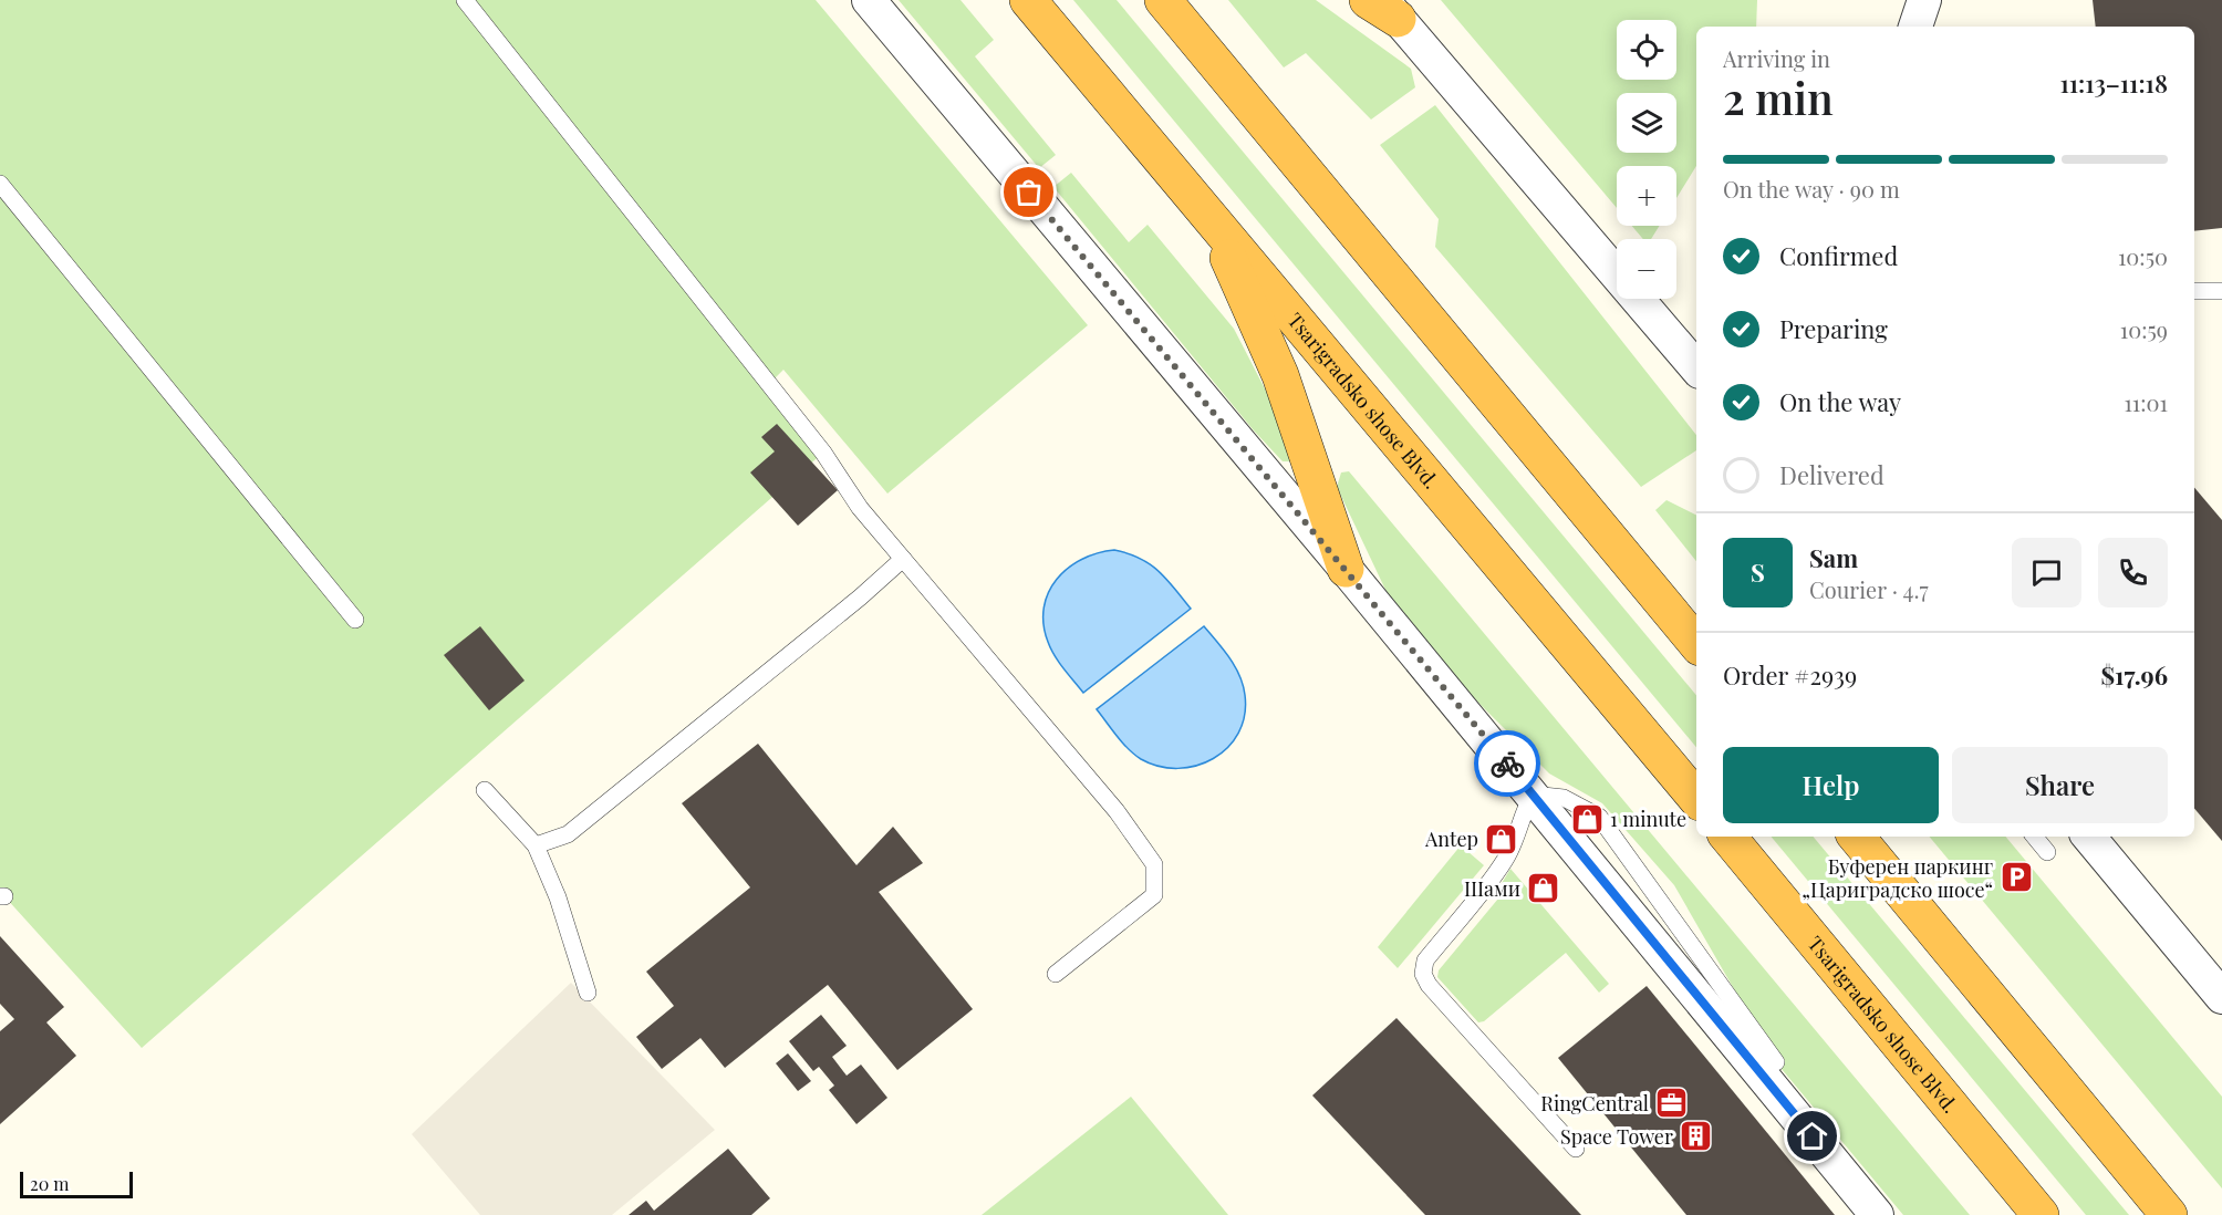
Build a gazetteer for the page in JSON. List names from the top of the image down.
{
  "streets": {
    "highway": ["Tsarigradsko shose Blvd."]
  },
  "places": {
    "shop": ["1 minute", "Antep", "Шами"],
    "parking": ["Буферен паркинг „Цариградско шосе“"],
    "office": ["RingCentral"],
    "building": ["Space Tower"]
  },
  "scale_bar": "20 m",
  "page": {
    "map_buttons": ["+", "−"],
    "heading": ["2 min", "Arriving in", "11:13–11:18"],
    "panel": [
      "Sam",
      "Courier · 4.7",
      "Order #2939",
      "$17.96"
    ],
    "bar": "On the way · 90 m",
    "list": [
      ["Confirmed", "10:50"],
      ["Preparing", "10:59"],
      ["On the way", "11:01"],
      "Delivered"
    ],
    "round": "S",
    "buttons": ["Help", "Share"],
    "scale": "20 m"
  }
}
